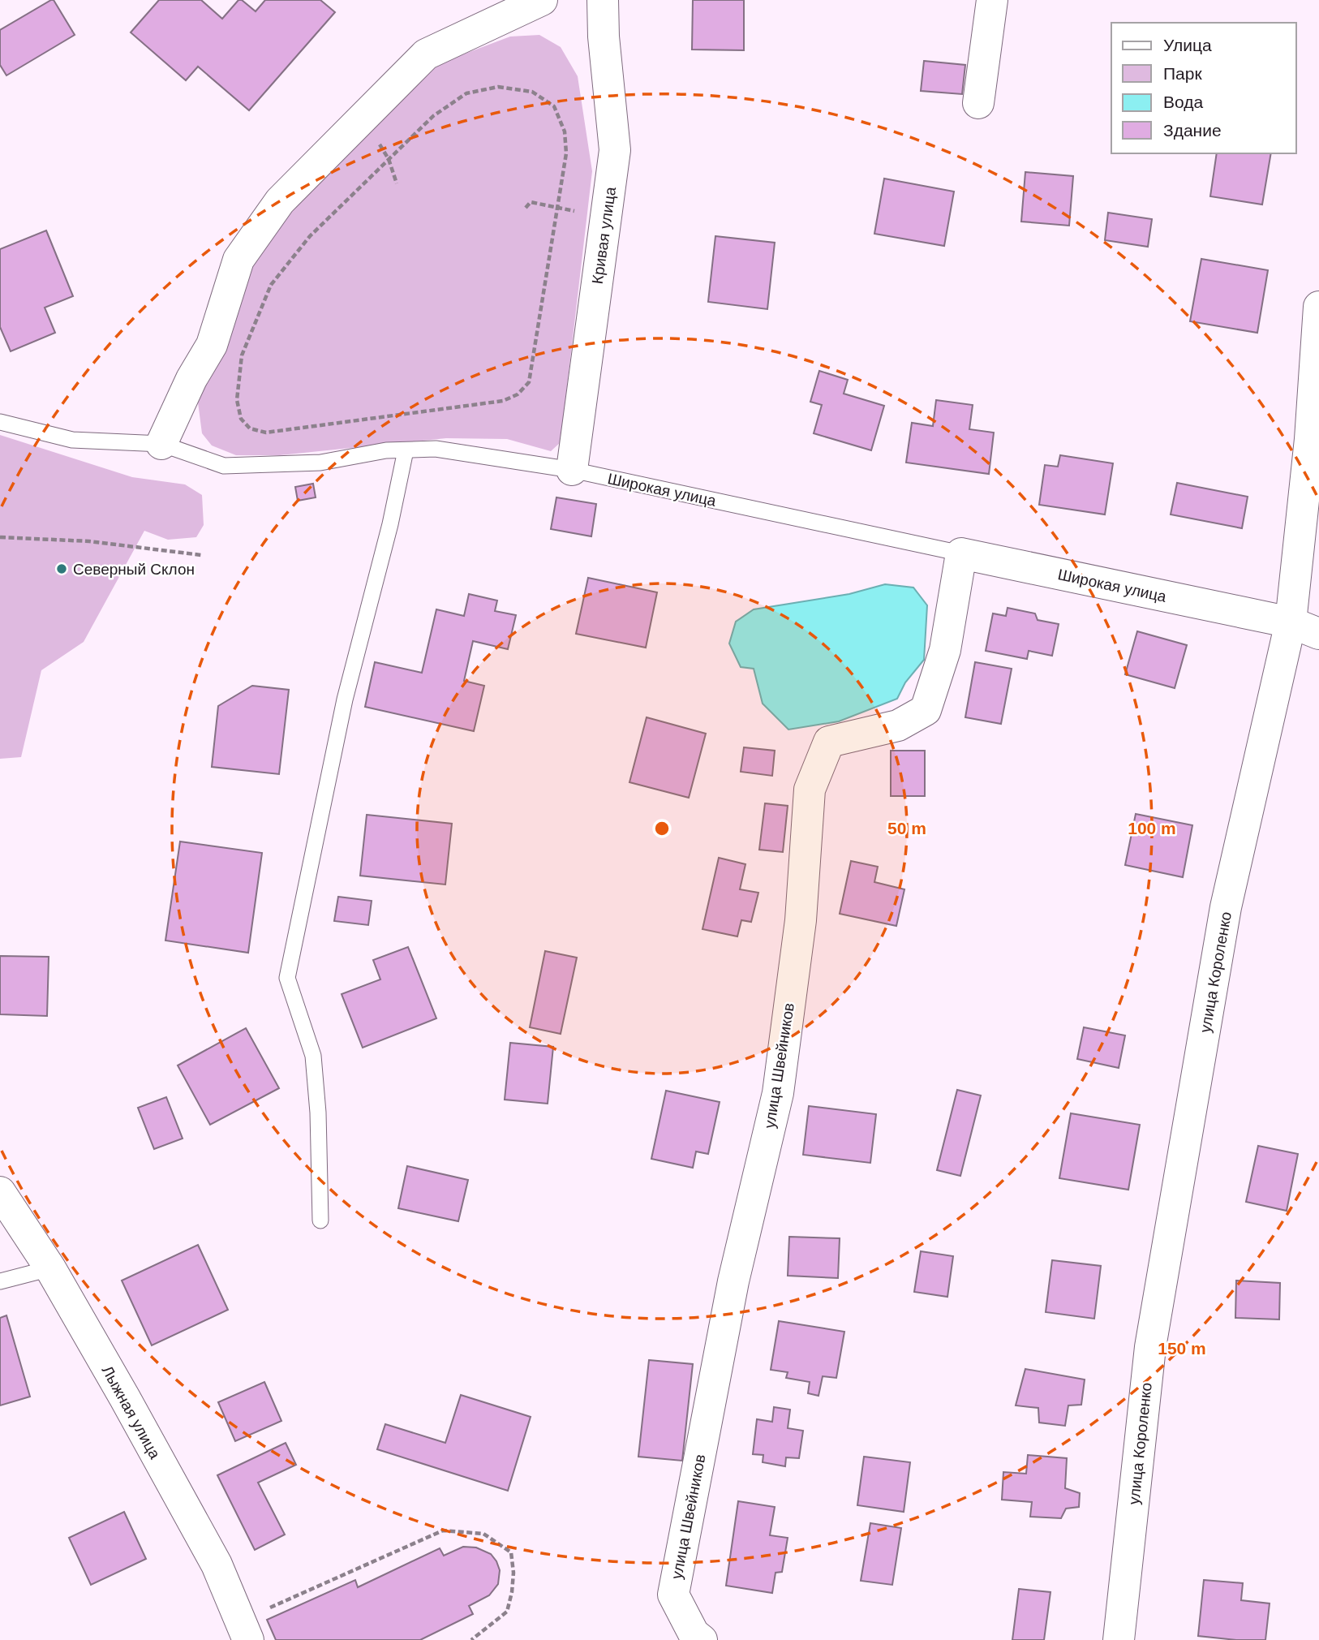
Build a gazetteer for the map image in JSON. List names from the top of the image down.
{
  "streets": {
    "street": [
      "Кривая улица",
      "Широкая улица",
      "улица Короленко",
      "улица Швейников",
      "Лыжная улица"
    ]
  },
  "crossings": [
    ["Кривая улица", "Широкая улица"],
    ["Широкая улица", "улица Короленко"],
    ["Широкая улица", "улица Швейников"]
  ],
  "places": ["Северный Склон"],
  "legend": [
    "Улица",
    "Парк",
    "Вода",
    "Здание"
  ],
  "rings": ["50 m", "100 m", "150 m"]
}
